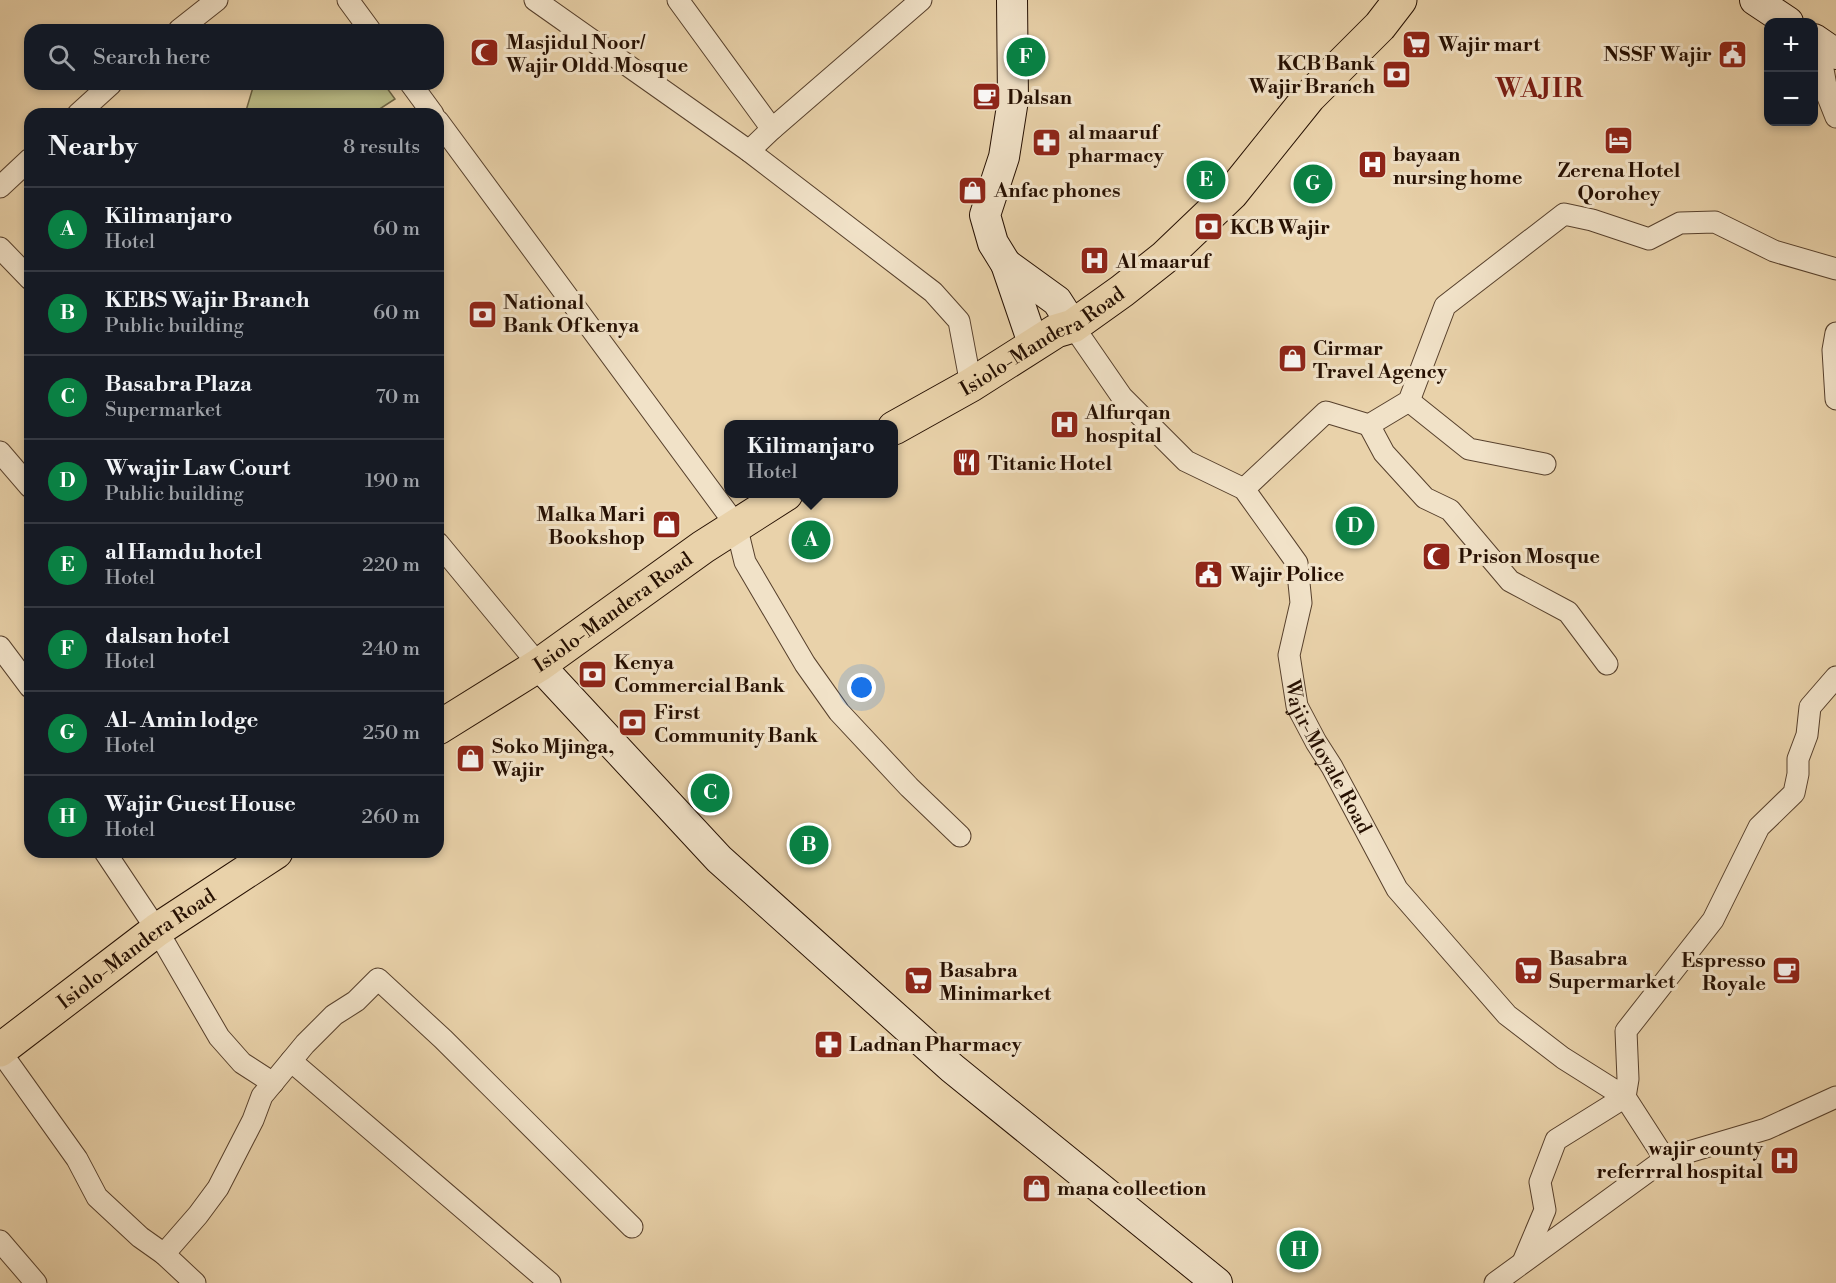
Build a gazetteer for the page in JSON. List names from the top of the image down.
{
  "streets": {
    "highway": ["Isiolo-Mandera Road"],
    "street": ["Wajir-Moyale Road"]
  },
  "crossings": [
    ["Isiolo-Mandera Road", "Wajir-Moyale Road"]
  ],
  "districts": ["WAJIR"],
  "places": {
    "supermarket": ["Wajir mart", "Basabra Supermarket", "Basabra Minimarket"],
    "mosque": ["Masjidul Noor/ Wajir Oldd Mosque", "Prison Mosque"],
    "public building": ["NSSF Wajir", "Wajir Police"],
    "bank": [
      "KCB Bank Wajir Branch",
      "KCB Wajir",
      "National Bank Of kenya",
      "Kenya Commercial Bank",
      "First Community Bank"
    ],
    "cafe": ["Dalsan", "Espresso Royale"],
    "hotel": ["Zerena Hotel Qorohey"],
    "pharmacy": ["al maaruf pharmacy", "Ladnan Pharmacy"],
    "hospital": [
      "bayaan nursing home",
      "Al maaruf",
      "Alfurqan hospital",
      "wajir county referrral hospital"
    ],
    "shop": [
      "Anfac phones",
      "Cirmar Travel Agency",
      "Malka Mari Bookshop",
      "Soko Mjinga, Wajir",
      "mana collection"
    ],
    "restaurant": ["Titanic Hotel"]
  },
  "page": {
    "map_buttons": ["+", "−"],
    "search": "Search here",
    "pins": [
      "F",
      "E",
      "G",
      "D",
      "A",
      "C",
      "B",
      "H"
    ],
    "heading": ["Nearby", "8 results"],
    "list": [
      {
        "mark": "A",
        "name": "Kilimanjaro",
        "note": "Hotel",
        "value": "60 m"
      },
      {
        "mark": "B",
        "name": "KEBS Wajir Branch",
        "note": "Public building",
        "value": "60 m"
      },
      {
        "mark": "C",
        "name": "Basabra Plaza",
        "note": "Supermarket",
        "value": "70 m"
      },
      {
        "mark": "D",
        "name": "Wwajir Law Court",
        "note": "Public building",
        "value": "190 m"
      },
      {
        "mark": "E",
        "name": "al Hamdu hotel",
        "note": "Hotel",
        "value": "220 m"
      },
      {
        "mark": "F",
        "name": "dalsan hotel",
        "note": "Hotel",
        "value": "240 m"
      },
      {
        "mark": "G",
        "name": "Al- Amin lodge",
        "note": "Hotel",
        "value": "250 m"
      },
      {
        "mark": "H",
        "name": "Wajir Guest House",
        "note": "Hotel",
        "value": "260 m"
      }
    ],
    "popup": ["Kilimanjaro", "Hotel"]
  }
}
